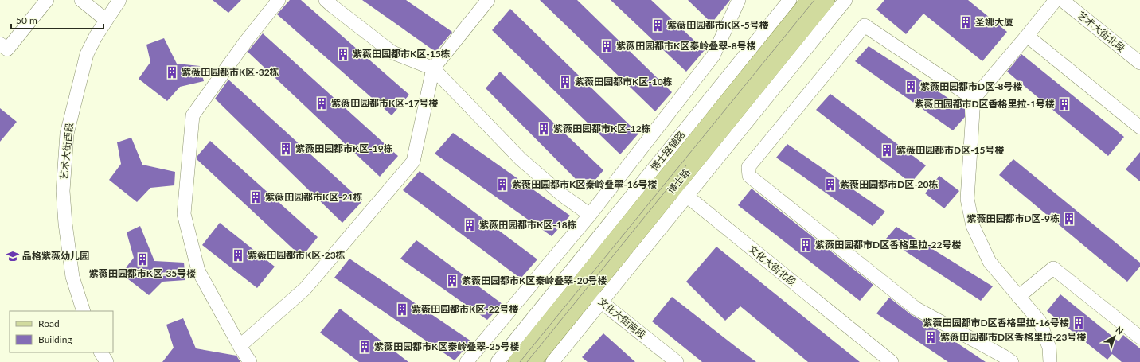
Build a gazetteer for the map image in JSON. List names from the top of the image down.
{
  "streets": {
    "main road": ["博士路"],
    "street": [
      "艺术大街北段",
      "艺术大街西段",
      "博士路辅路",
      "文化大街北段",
      "文化大街南段"
    ]
  },
  "crossings": [
    ["博士路辅路", "博士路"],
    ["博士路辅路", "文化大街北段"],
    ["博士路辅路", "文化大街南段"],
    ["博士路", "文化大街北段"],
    ["博士路", "文化大街南段"]
  ],
  "places": {
    "building": [
      "圣娜大厦",
      "紫薇田园都市K区-5号楼",
      "紫薇田园都市K区秦岭叠翠-8号楼",
      "紫薇田园都市K区-15栋",
      "紫薇田园都市K区-32栋",
      "紫薇田园都市K区-10栋",
      "紫薇田园都市D区-8号楼",
      "紫薇田园都市K区-17号楼",
      "紫薇田园都市D区香格里拉-1号楼",
      "紫薇田园都市K区-12栋",
      "紫薇田园都市K区-19栋",
      "紫薇田园都市D区-15号楼",
      "紫薇田园都市K区秦岭叠翠-16号楼",
      "紫薇田园都市D区-20栋",
      "紫薇田园都市K区-21栋",
      "紫薇田园都市D区-9栋",
      "紫薇田园都市K区-18栋",
      "紫薇田园都市D区香格里拉-22号楼",
      "紫薇田园都市K区-23栋",
      "紫薇田园都市K区-35号楼",
      "紫薇田园都市K区秦岭叠翠-20号楼",
      "紫薇田园都市K区-22号楼",
      "紫薇田园都市D区香格里拉-16号楼",
      "紫薇田园都市D区香格里拉-23号楼",
      "紫薇田园都市K区秦岭叠翠-25号楼"
    ],
    "school or university": ["品格紫薇幼儿园"]
  },
  "legend": ["Road", "Building"],
  "scale_bar": "50 m",
  "north": "top right"
}
